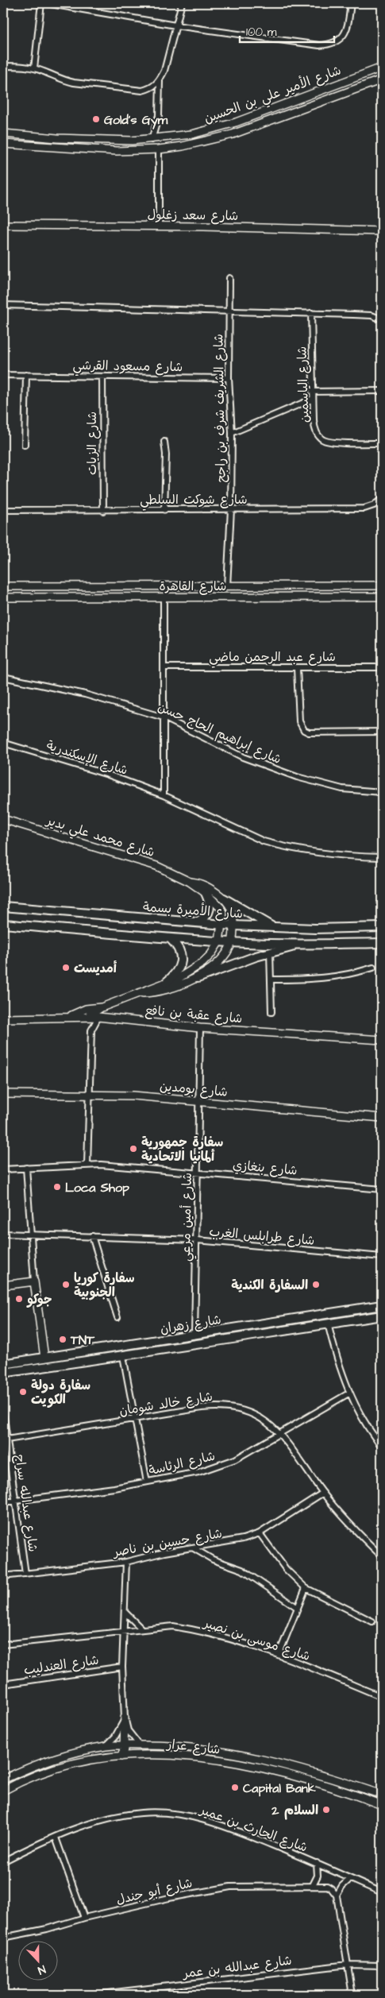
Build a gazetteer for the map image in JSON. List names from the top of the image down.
{
  "streets": {
    "main road": [
      "شارع الأمير علي بن الحسين",
      "شارع سعد زغلول",
      "شارع القاهرة",
      "شارع محمد علي بدير",
      "شارع الأميرة بسمة",
      "شارع عقبة بن نافع",
      "شارع بومدين",
      "شارع زهران",
      "شارع عرار"
    ],
    "street": [
      "شارع مسعود القرشي",
      "شارع الياسمين",
      "شارع الشريف شرف بن راجح",
      "شارع الزيات",
      "شارع شوكت السلطي",
      "شارع عبد الرحمن ماضي",
      "شارع إبراهيم الحاج حسن",
      "شارع الإسكندرية",
      "شارع بنغازي",
      "شارع أمين مرعي",
      "شارع طرابلس الغرب",
      "شارع خالد شومان",
      "شارع الرئاسة",
      "شارع عبدالله سراج",
      "شارع حسين بن ناصر",
      "شارع موسى بن نصير",
      "شارع العندليب",
      "شارع الحارث بن عمير",
      "شارع أبو جندل",
      "شارع عبدالله بن عمر"
    ]
  },
  "crossings": [
    ["شارع مسعود القرشي", "شارع الشريف شرف بن راجح"],
    ["شارع مسعود القرشي", "شارع الزيات"],
    ["شارع الشريف شرف بن راجح", "شارع شوكت السلطي"],
    ["شارع الشريف شرف بن راجح", "شارع القاهرة"],
    ["شارع الزيات", "شارع شوكت السلطي"],
    ["شارع محمد علي بدير", "شارع الأميرة بسمة"],
    ["شارع عقبة بن نافع", "شارع أمين مرعي"],
    ["شارع بومدين", "شارع أمين مرعي"],
    ["شارع بنغازي", "شارع أمين مرعي"],
    ["شارع أمين مرعي", "شارع طرابلس الغرب"],
    ["شارع أمين مرعي", "شارع زهران"],
    ["شارع خالد شومان", "شارع الرئاسة"],
    ["شارع خالد شومان", "شارع عبدالله سراج"],
    ["شارع خالد شومان", "شارع حسين بن ناصر"],
    ["شارع الرئاسة", "شارع عبدالله سراج"],
    ["شارع عبدالله سراج", "شارع حسين بن ناصر"]
  ],
  "places": [
    "Gold's Gym",
    "أمديست",
    "سفارة جمهورية ألمانيا الاتحادية",
    "Loca Shop",
    "سفارة كوريا الجنوبية",
    "السفارة الكندية",
    "جوكو",
    "TNT",
    "سفارة دولة الكويت",
    "Capital Bank",
    "السلام 2"
  ],
  "scale_bar": "100 m",
  "north": "bottom"
}
